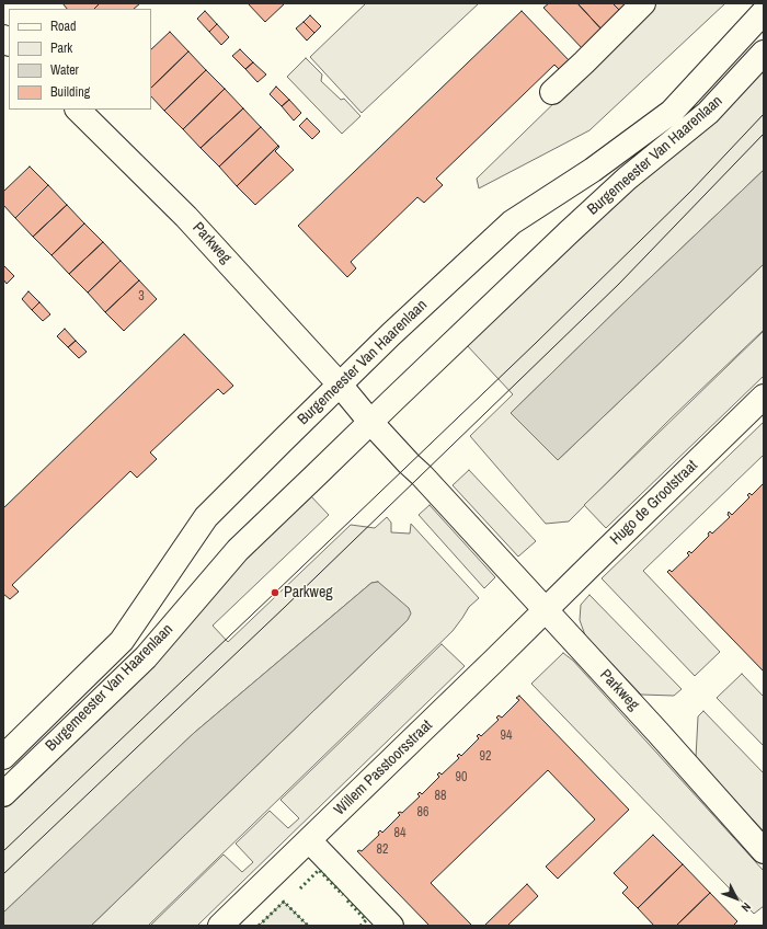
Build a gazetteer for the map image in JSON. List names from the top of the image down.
{
  "streets": {
    "main road": [
      "Burgemeester Van Haarenlaan",
      "Parkweg",
      "Hugo de Grootstraat",
      "Willem Passtoorsstraat"
    ]
  },
  "crossings": [
    ["Burgemeester Van Haarenlaan", "Parkweg"],
    ["Parkweg", "Hugo de Grootstraat"],
    ["Parkweg", "Willem Passtoorsstraat"],
    ["Hugo de Grootstraat", "Willem Passtoorsstraat"]
  ],
  "places": ["Parkweg"],
  "house_numbers": [
    "3",
    "94",
    "92",
    "90",
    "88",
    "86",
    "84",
    "82"
  ],
  "legend": [
    "Road",
    "Park",
    "Water",
    "Building"
  ],
  "north": "bottom right"
}
